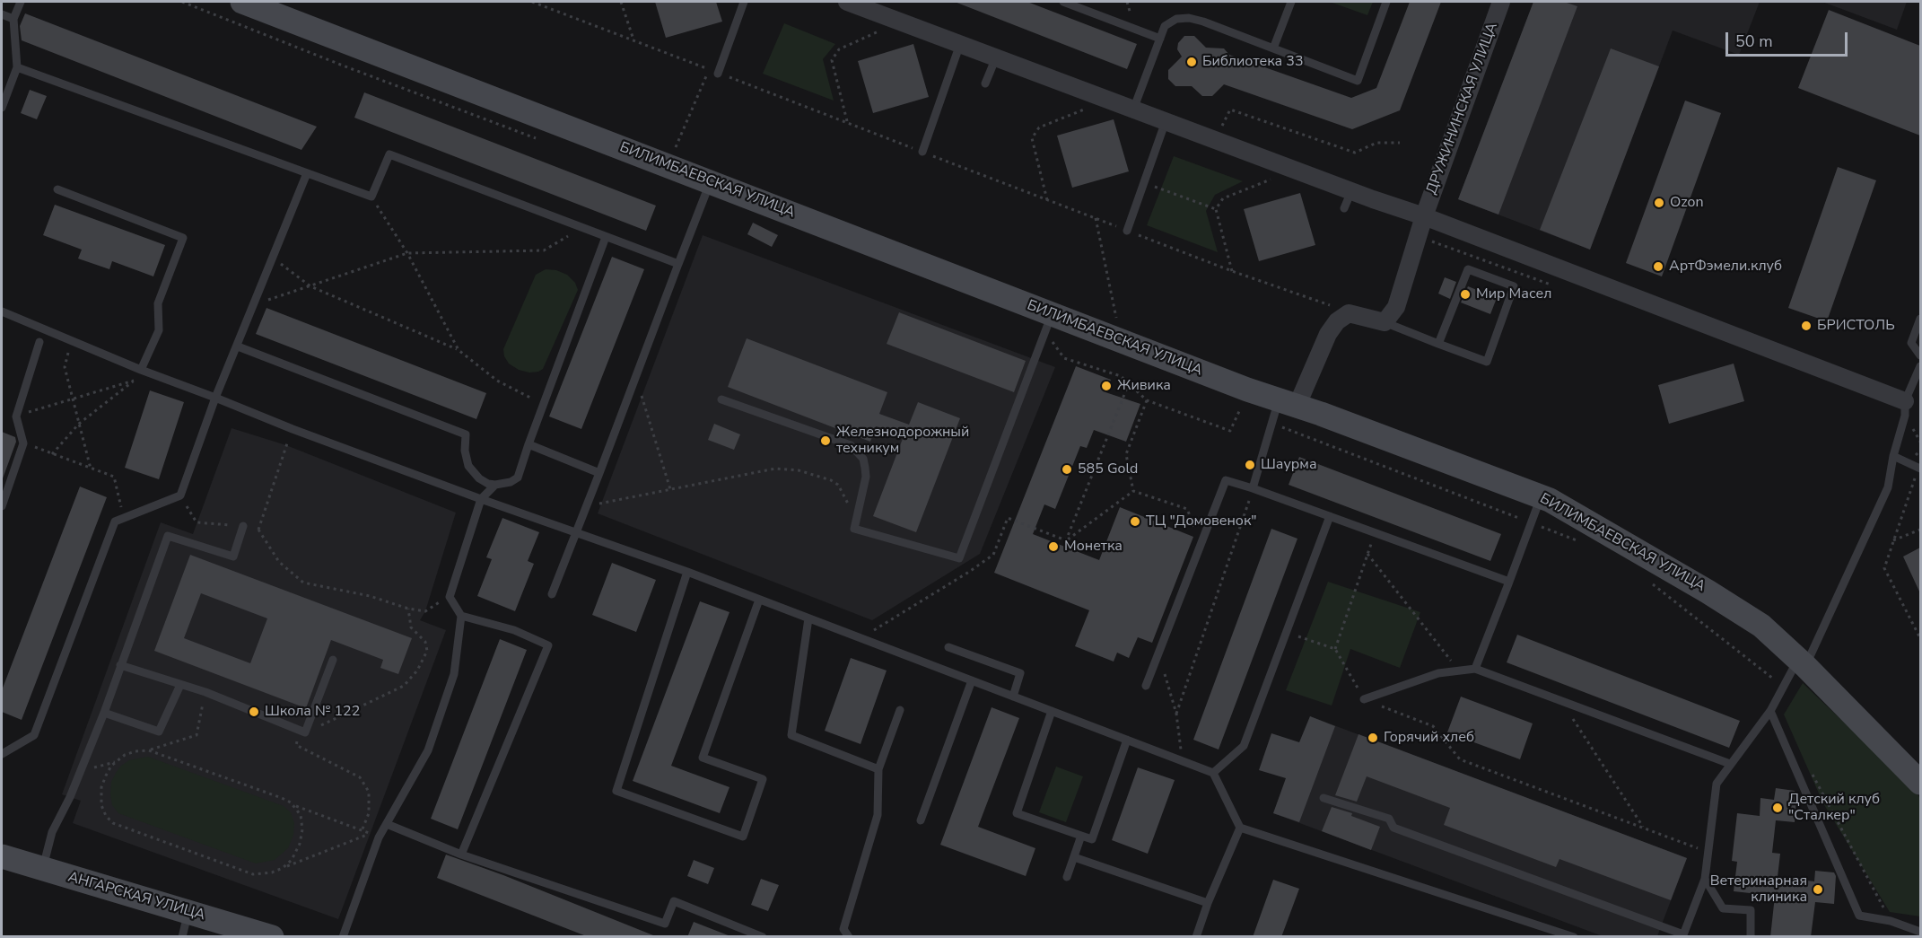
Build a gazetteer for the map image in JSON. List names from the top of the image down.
{
  "streets": {
    "main road": ["БИЛИМБАЕВСКАЯ УЛИЦА", "АНГАРСКАЯ УЛИЦА"],
    "street": ["ДРУЖИНИНСКАЯ УЛИЦА"]
  },
  "places": [
    "Библиотека 33",
    "Ozon",
    "АртФэмели.клуб",
    "Мир Масел",
    "БРИСТОЛЬ",
    "Живика",
    "Железнодорожный техникум",
    "Шаурма",
    "585 Gold",
    "ТЦ \"Домовенок\"",
    "Монетка",
    "Школа № 122",
    "Горячий хлеб",
    "Детский клуб \"Сталкер\"",
    "Ветеринарная клиника"
  ],
  "scale_bar": "50 m"
}
